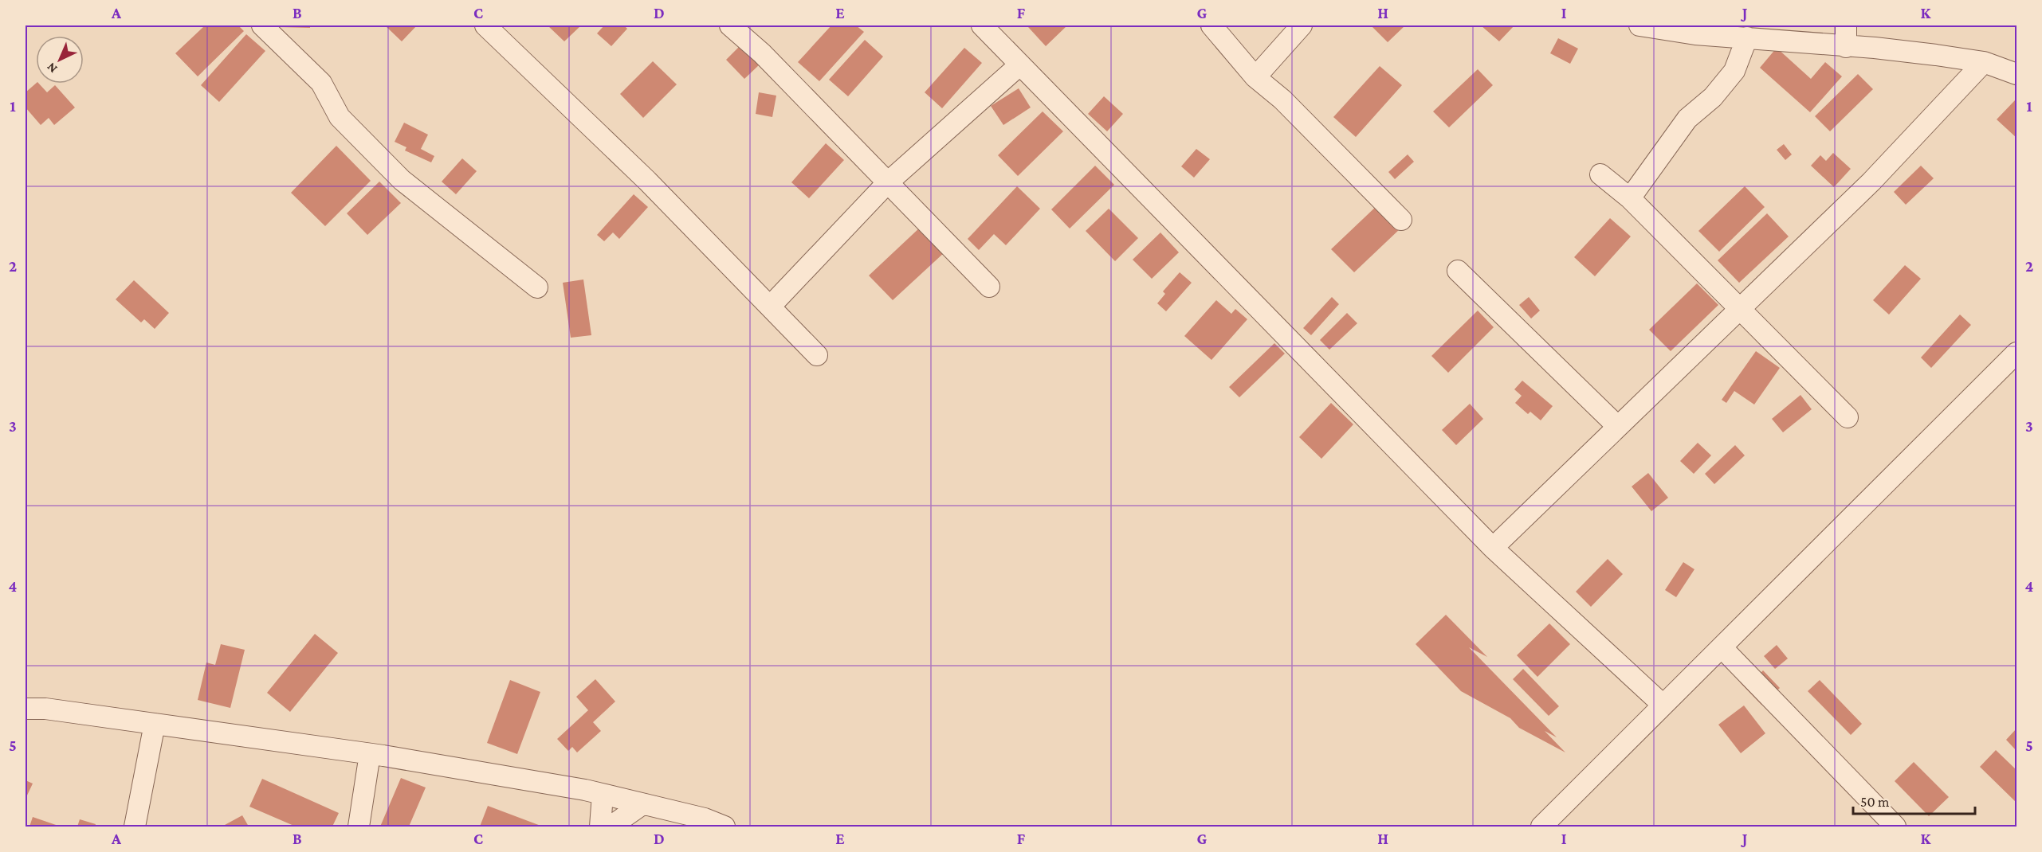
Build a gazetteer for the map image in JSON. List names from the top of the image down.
{
  "scale_bar": "50 m",
  "north": "bottom left",
  "grid": {
    "columns": [
      "A",
      "B",
      "C",
      "D",
      "E",
      "F",
      "G",
      "H",
      "I",
      "J",
      "K"
    ],
    "rows": [
      "1",
      "2",
      "3",
      "4",
      "5"
    ]
  }
}
